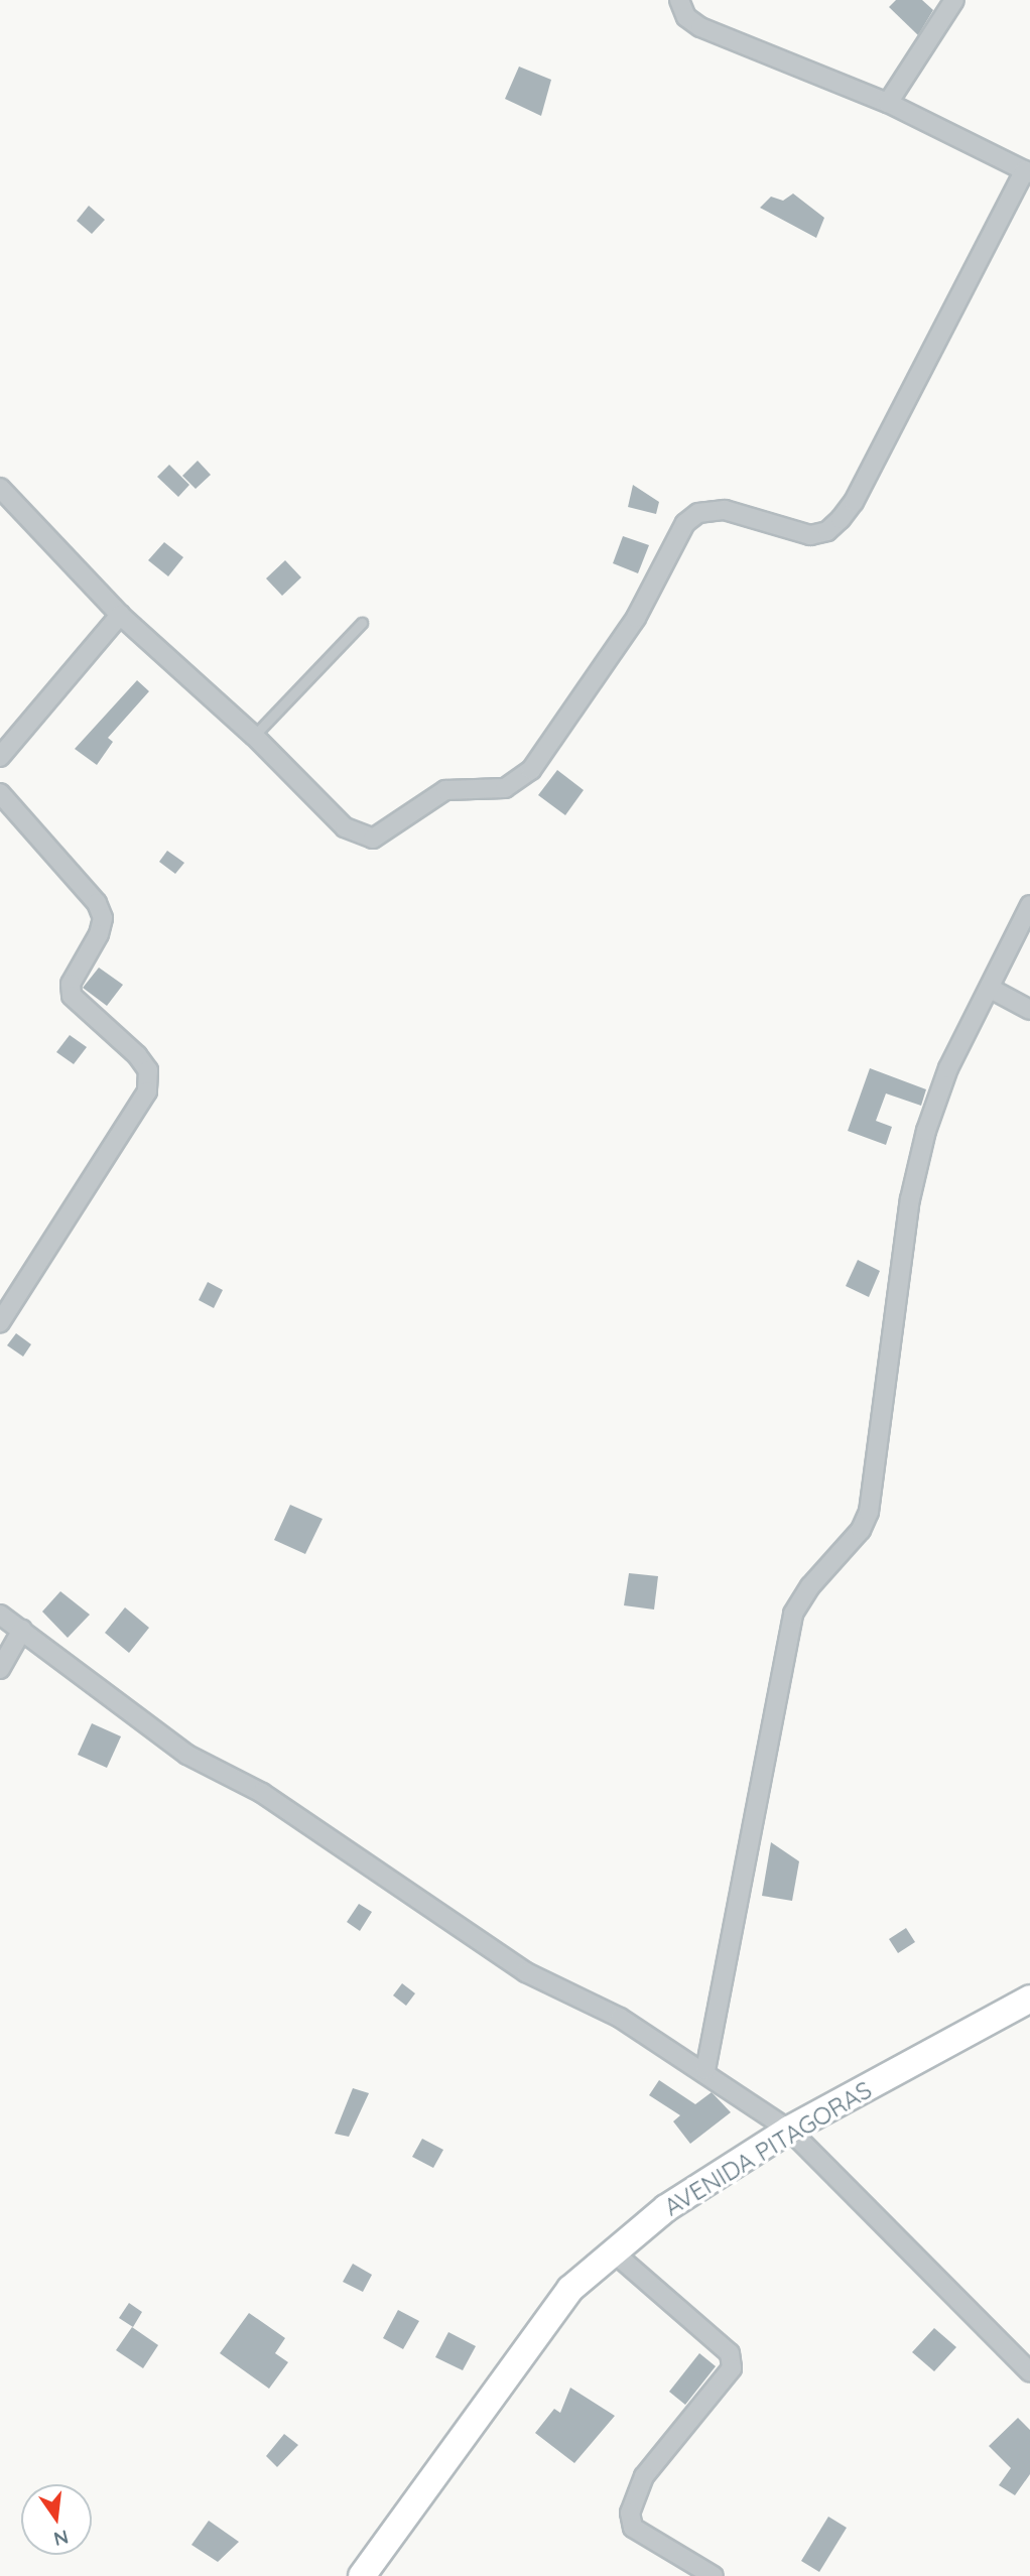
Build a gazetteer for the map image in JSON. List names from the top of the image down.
{
  "streets": {
    "main road": ["AVENIDA PITAGORAS"]
  },
  "north": "bottom"
}
